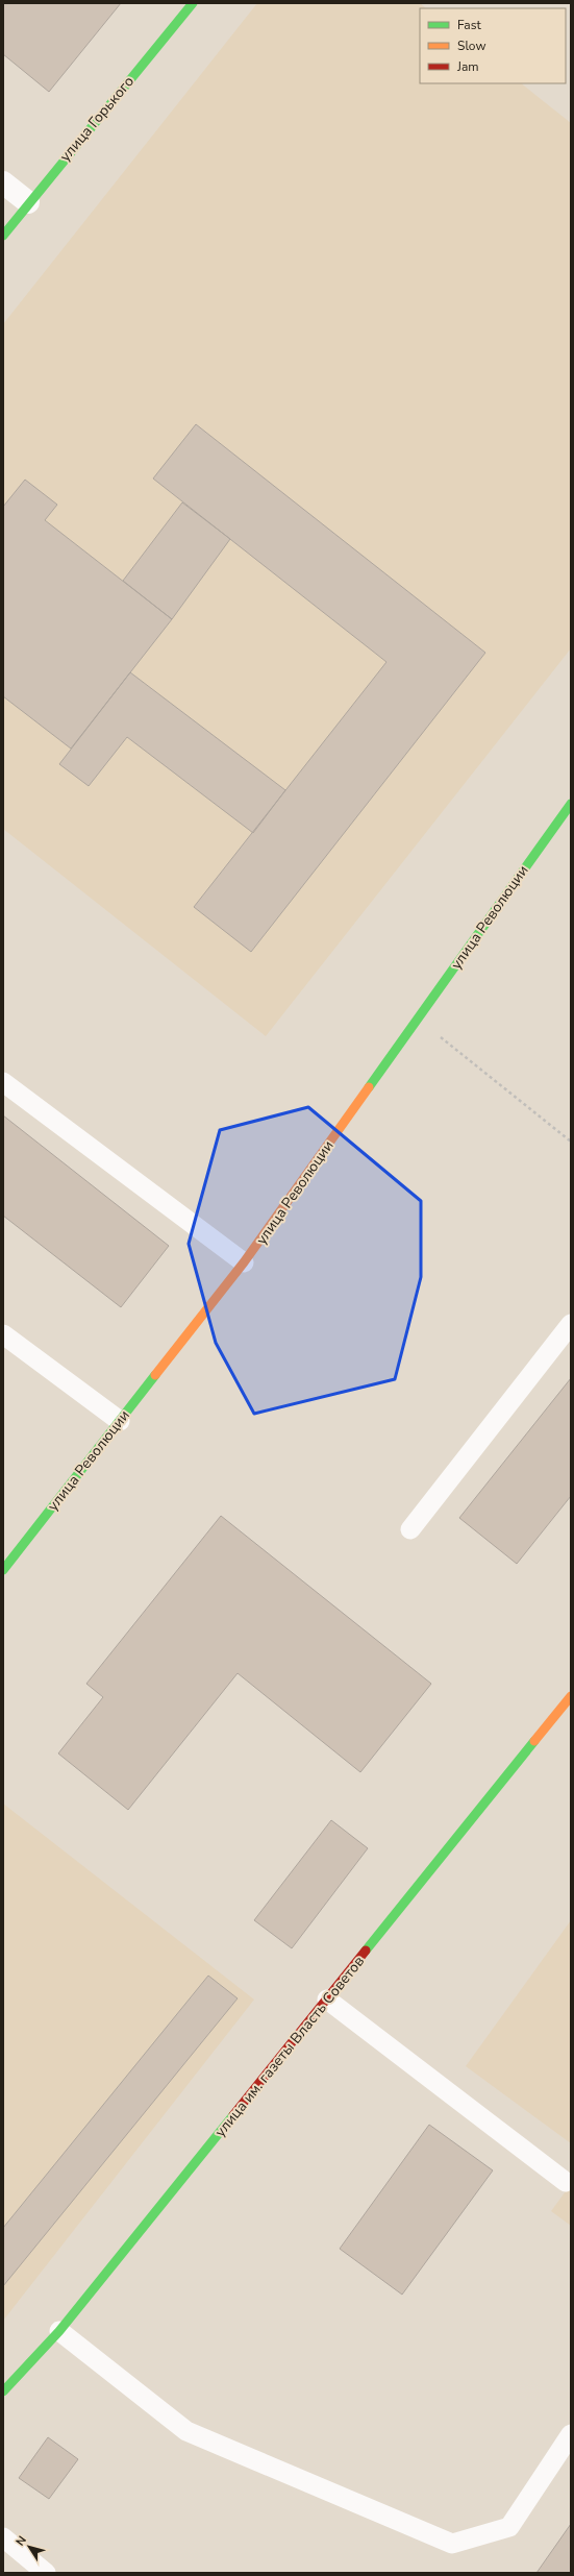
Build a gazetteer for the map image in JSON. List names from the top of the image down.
{
  "streets": {
    "street": ["улица Горького", "улица Революции", "улица им. газеты Власть Советов"]
  },
  "legend": ["Fast", "Slow", "Jam"],
  "north": "top left"
}
